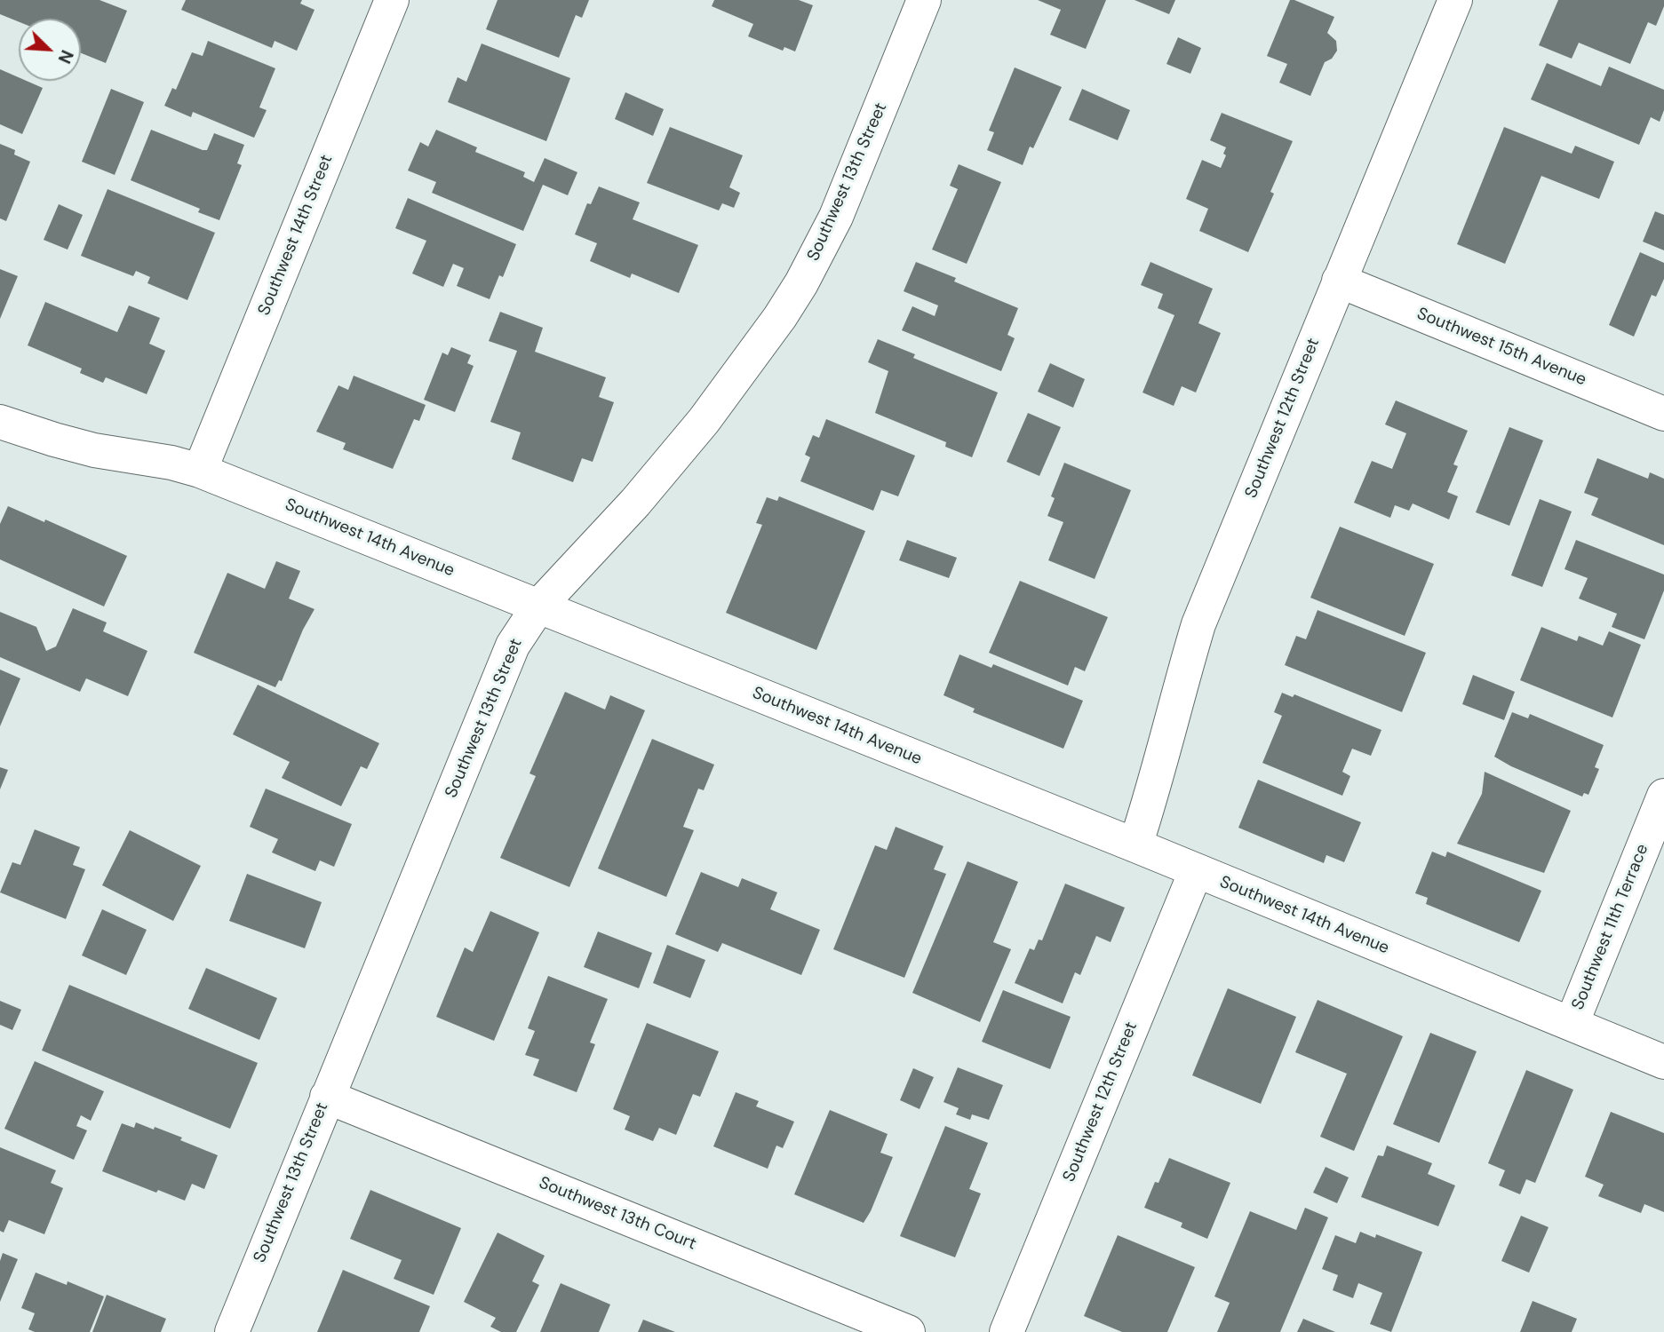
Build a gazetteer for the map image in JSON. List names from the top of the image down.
{
  "streets": {
    "street": [
      "Southwest 13th Street",
      "Southwest 14th Street",
      "Southwest 15th Avenue",
      "Southwest 12th Street",
      "Southwest 14th Avenue",
      "Southwest 11th Terrace",
      "Southwest 13th Court"
    ]
  },
  "crossings": [
    ["Southwest 13th Street", "Southwest 14th Avenue"],
    ["Southwest 13th Street", "Southwest 13th Court"],
    ["Southwest 14th Street", "Southwest 14th Avenue"],
    ["Southwest 15th Avenue", "Southwest 12th Street"],
    ["Southwest 12th Street", "Southwest 14th Avenue"],
    ["Southwest 14th Avenue", "Southwest 11th Terrace"]
  ],
  "north": "bottom right"
}
